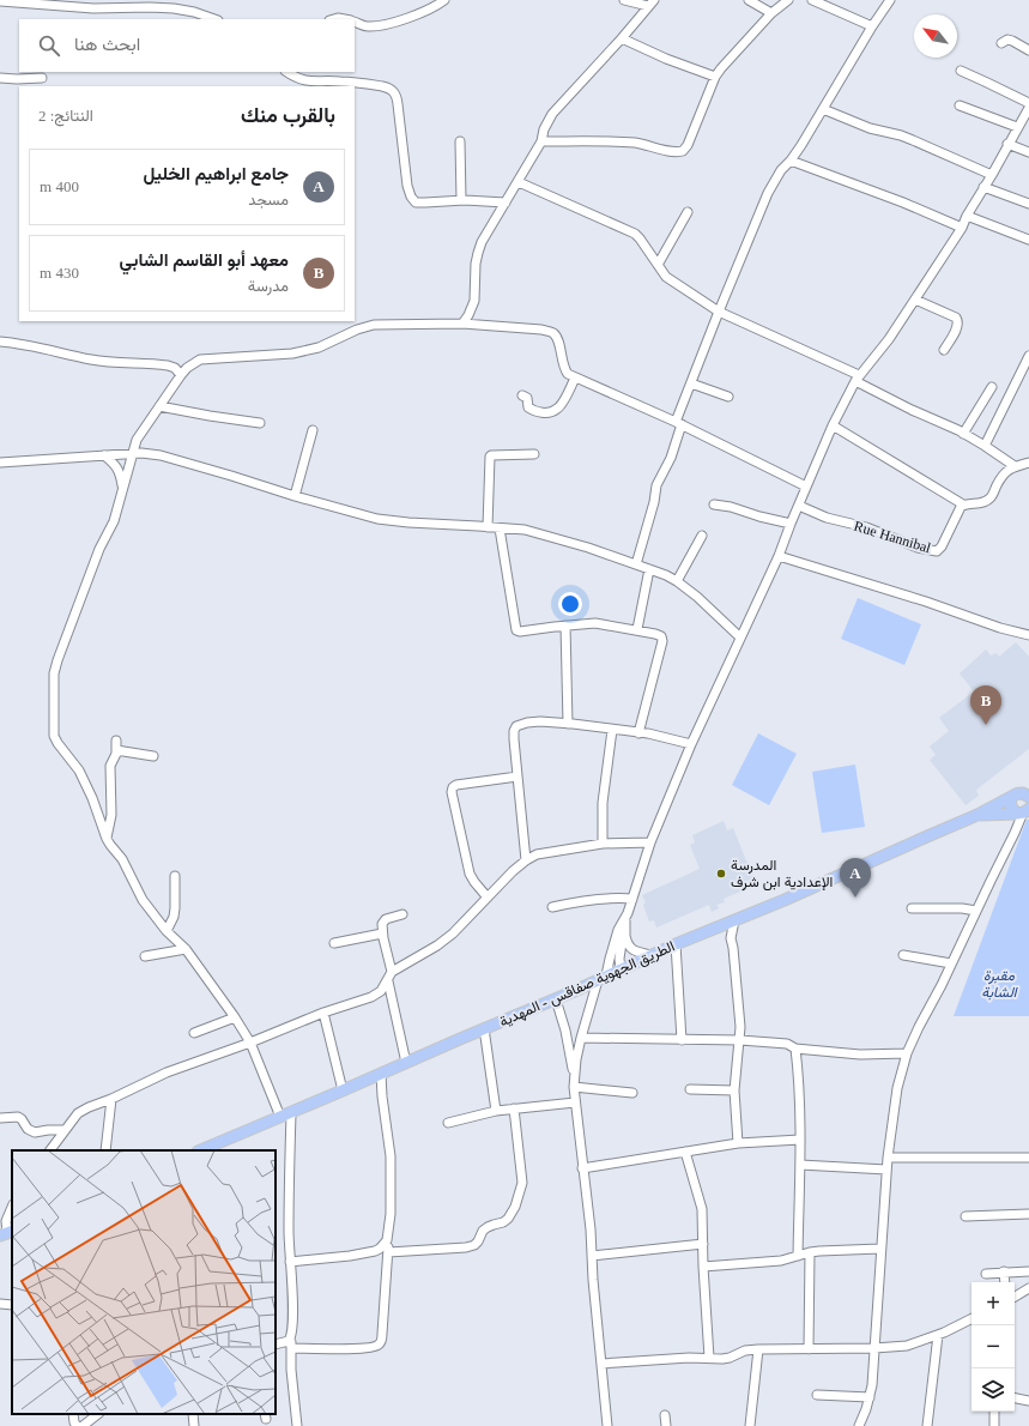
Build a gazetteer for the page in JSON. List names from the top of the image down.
{
  "streets": {
    "main road": ["الطريق الجهوية صفاقس - المهدية"],
    "street": ["Rue Hannibal"]
  },
  "parks": ["مقبرة الشابة"],
  "places": ["المدرسة الإعدادية ابن شرف"],
  "north": "top left",
  "page": {
    "search": "ابحث هنا",
    "heading": ["بالقرب منك", "النتائج: 2"],
    "list": [
      {
        "mark": "A",
        "name": "جامع ابراهيم الخليل",
        "note": "مسجد",
        "value": "400 m"
      },
      {
        "mark": "B",
        "name": "معهد أبو القاسم الشابي",
        "note": "مدرسة",
        "value": "430 m"
      }
    ],
    "pins": ["B", "A"],
    "map_buttons": ["+", "−"]
  }
}
